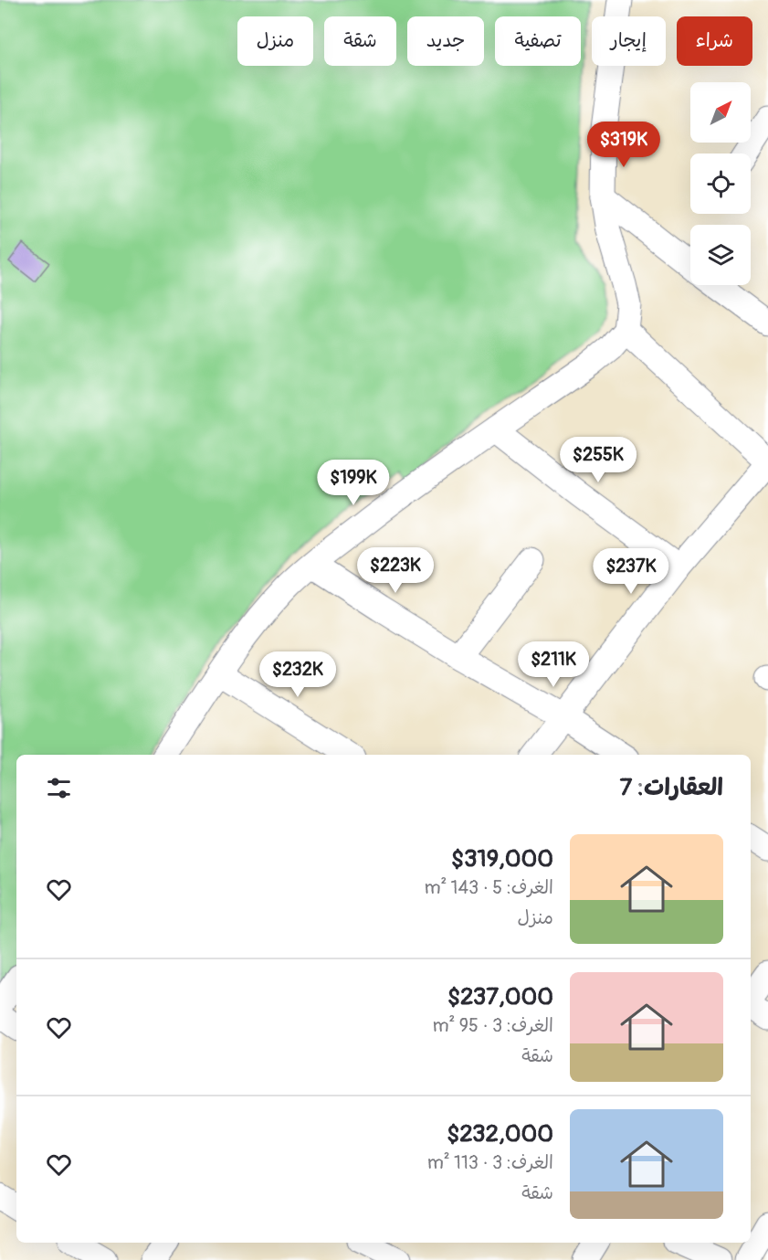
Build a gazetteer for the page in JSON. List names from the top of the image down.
{
  "north": "top right",
  "page": {
    "chip": [
      "شراء",
      "إيجار",
      "تصفية",
      "جديد",
      "شقة",
      "منزل"
    ],
    "price": [
      "$319K",
      "$255K",
      "$199K",
      "$223K",
      "$237K",
      "$211K",
      "$232K"
    ],
    "heading": "العقارات: 7",
    "list": [
      {
        "name": "$319,000",
        "note": "الغرف: 5 · 143 m² · منزل"
      },
      {
        "name": "$237,000",
        "note": "الغرف: 3 · 95 m² · شقة"
      },
      {
        "name": "$232,000",
        "note": "الغرف: 3 · 113 m² · شقة"
      }
    ]
  }
}
